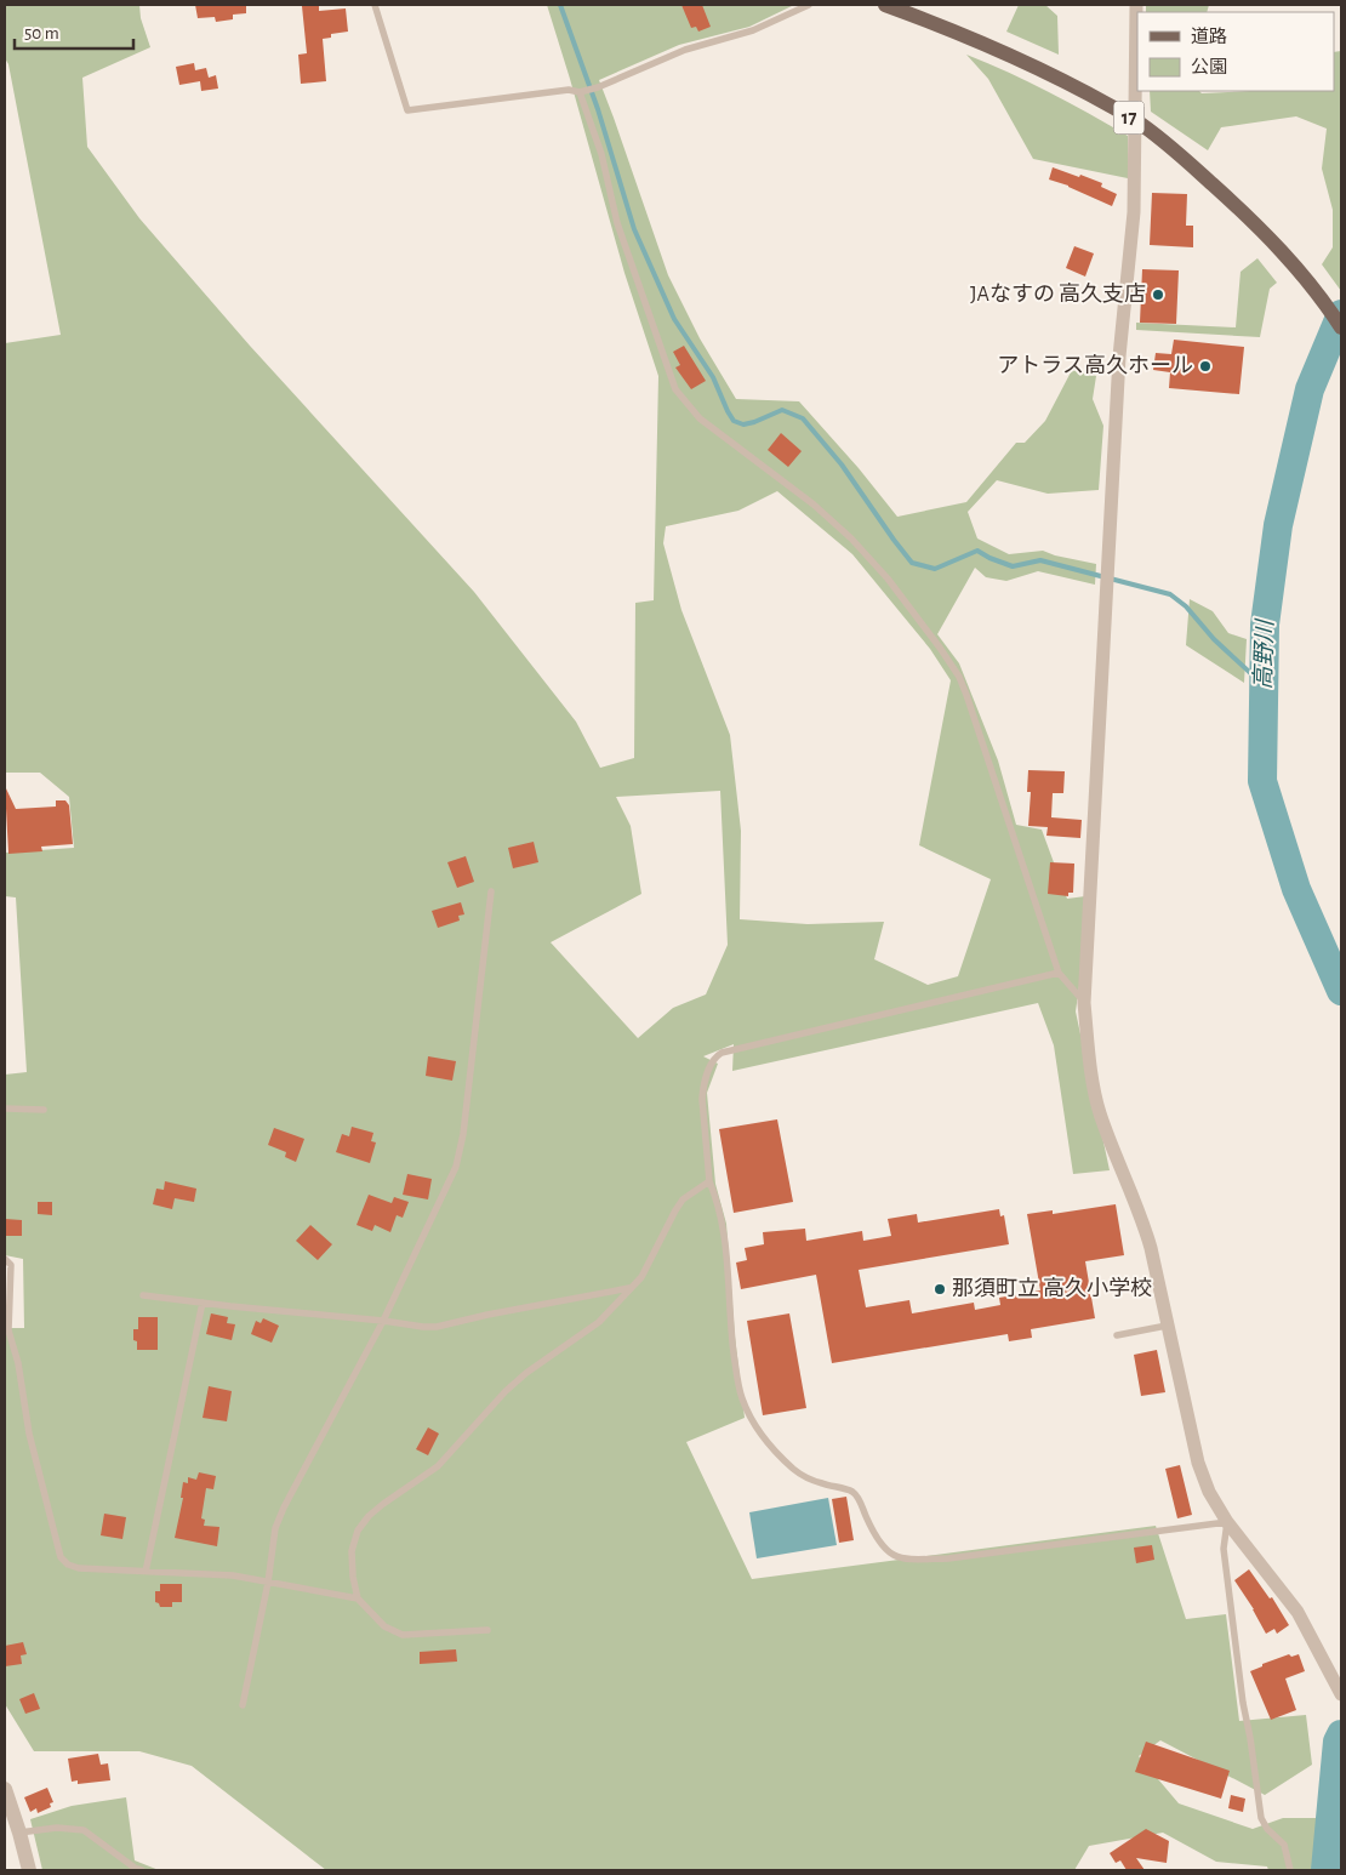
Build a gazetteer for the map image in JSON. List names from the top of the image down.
{
  "streets": {
    "main road": ["17"]
  },
  "water": ["高野川"],
  "places": ["JAなすの 高久支店", "アトラス高久ホール", "那須町立 高久小学校"],
  "legend": ["道路", "公園"],
  "scale_bar": "50 m"
}
